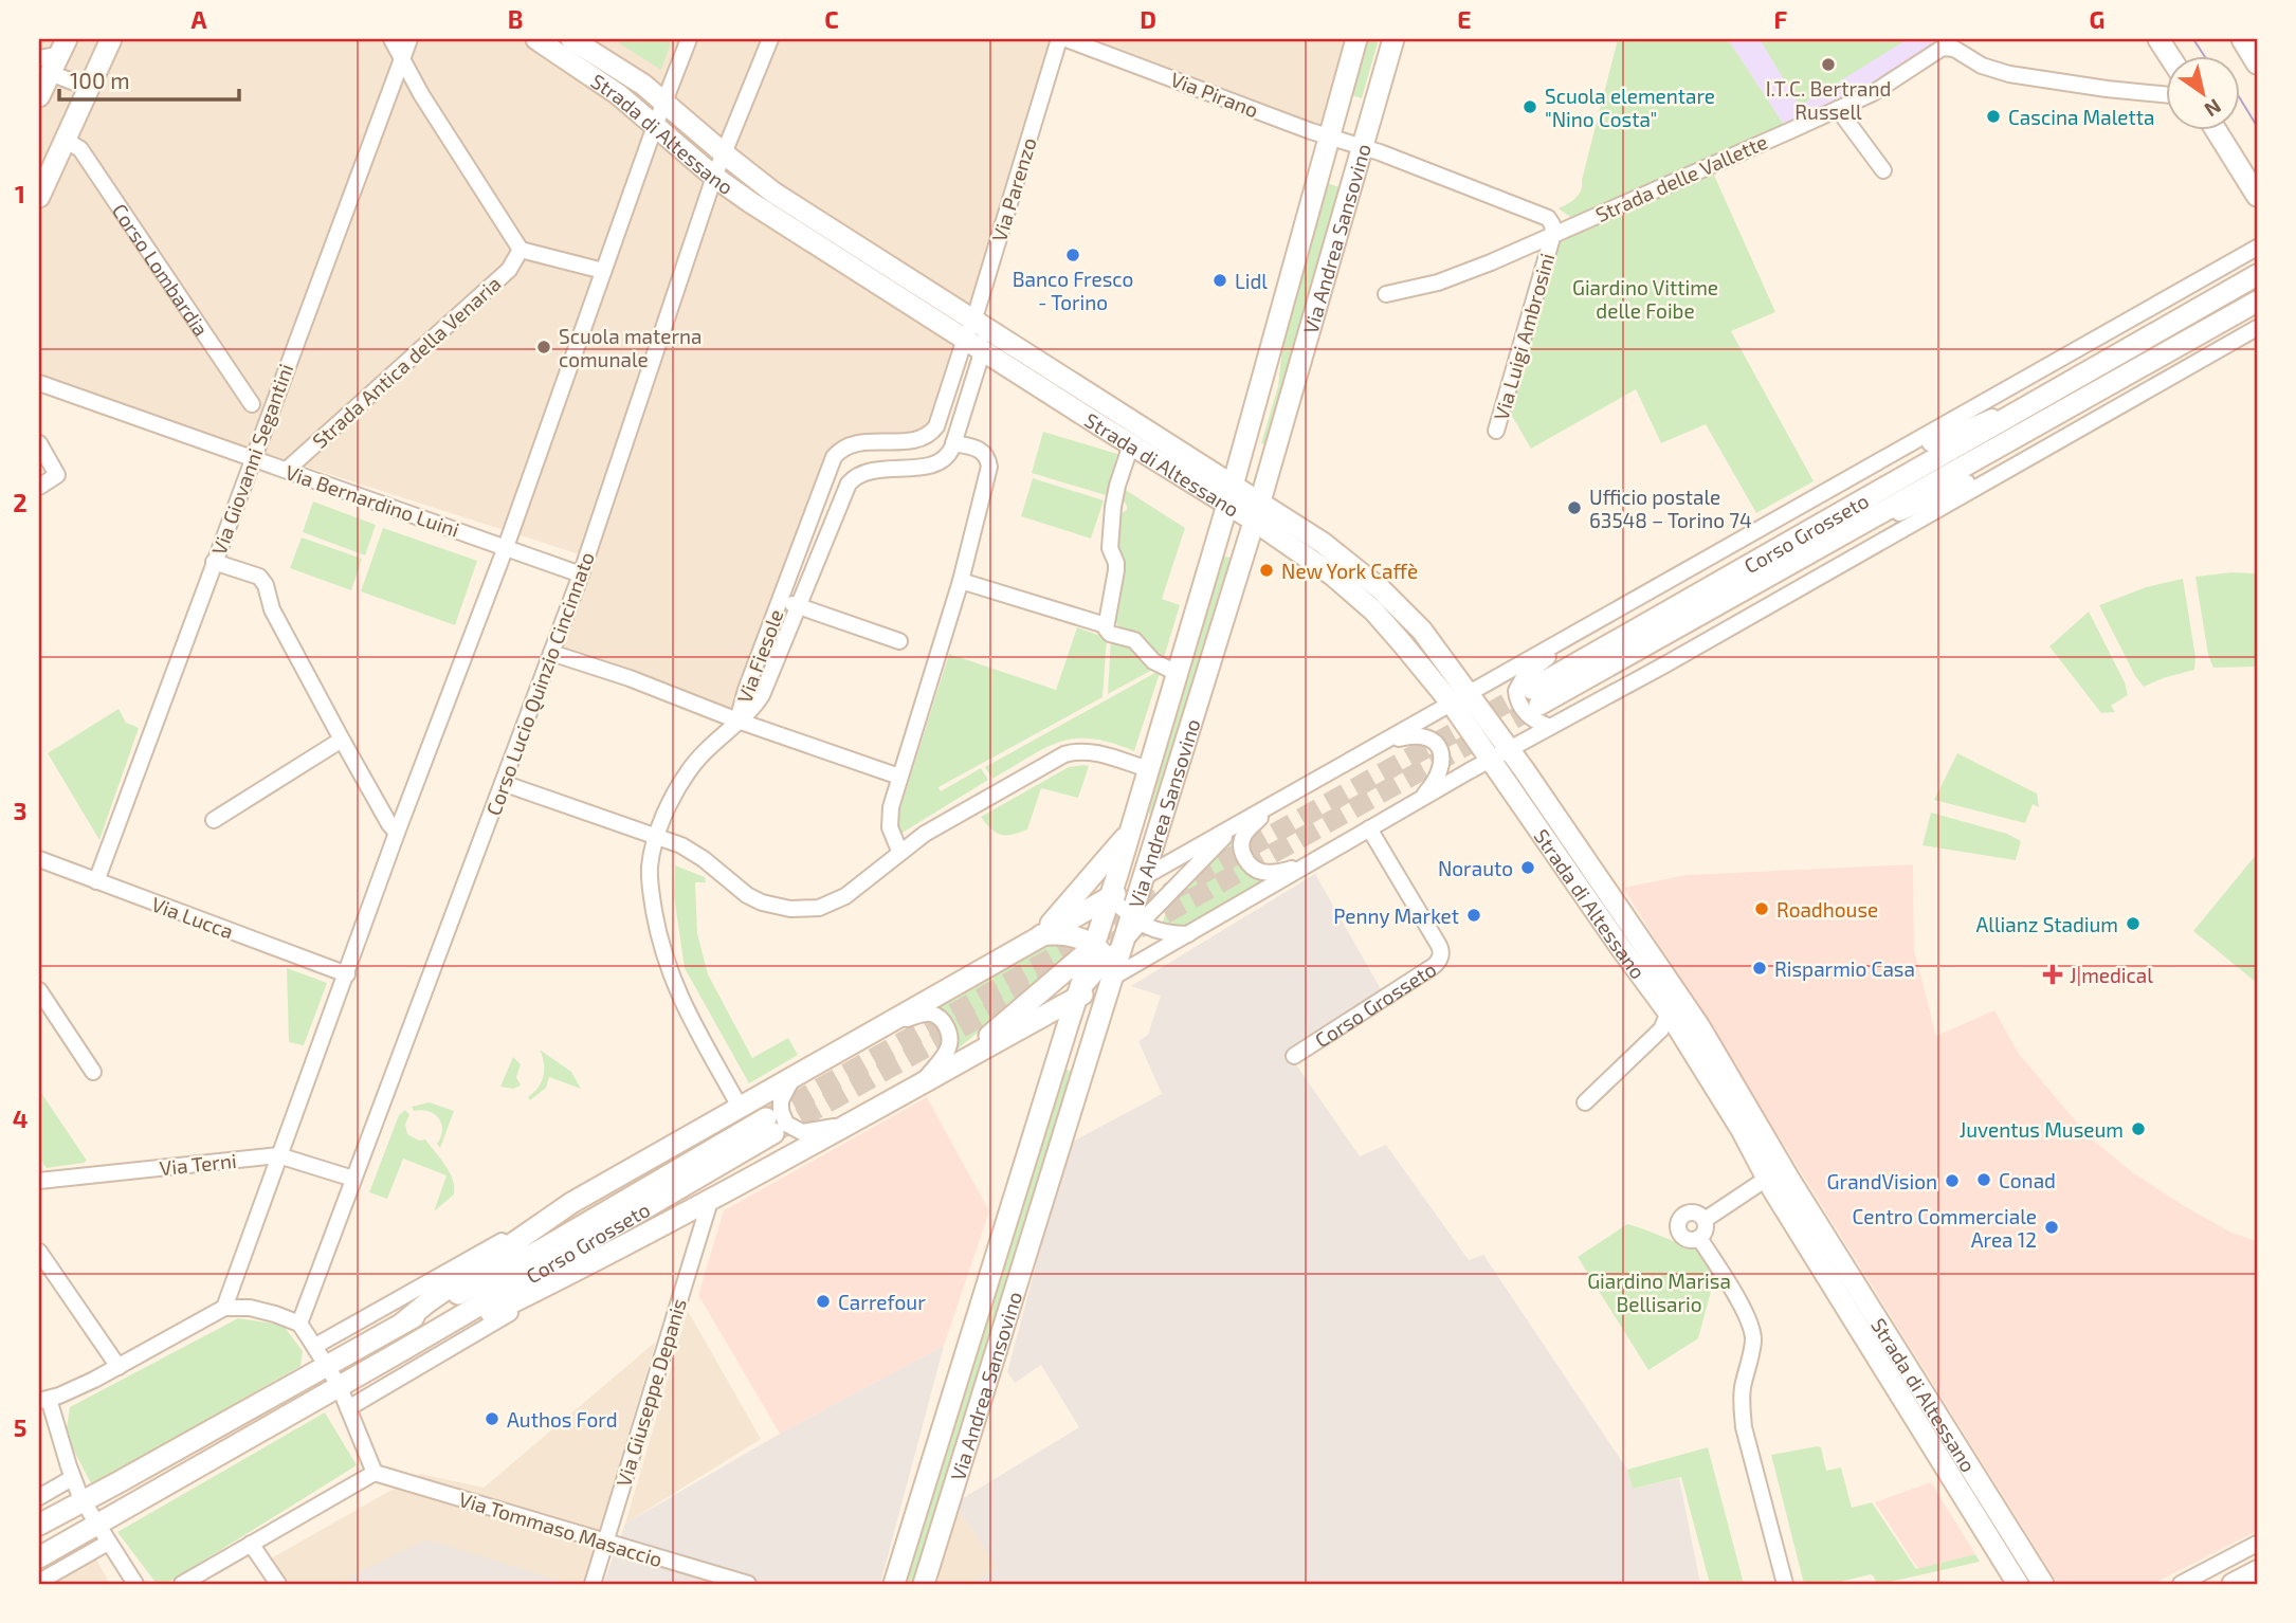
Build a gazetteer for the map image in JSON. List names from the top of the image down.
{
  "streets": {
    "main road": ["Strada di Altessano", "Via Andrea Sansovino", "Corso Grosseto"],
    "street": [
      "Via Pirano",
      "Strada delle Vallette",
      "Via Parenzo",
      "Corso Lombardia",
      "Via Luigi Ambrosini",
      "Strada Antica della Venaria",
      "Via Giovanni Segantini",
      "Via Bernardino Luini",
      "Via Fiesole",
      "Corso Lucio Quinzio Cincinnato",
      "Via Lucca",
      "Via Terni",
      "Via Giuseppe Depanis",
      "Via Tommaso Masaccio"
    ]
  },
  "crossings": [
    ["Via Pirano", "Via Andrea Sansovino"],
    ["Via Pirano", "Via Luigi Ambrosini"],
    ["Strada di Altessano", "Via Parenzo"],
    ["Strada di Altessano", "Via Andrea Sansovino"],
    ["Strada di Altessano", "Corso Grosseto"],
    ["Strada di Altessano", "Via Fiesole"],
    ["Strada di Altessano", "Corso Lucio Quinzio Cincinnato"],
    ["Strada delle Vallette", "Via Luigi Ambrosini"],
    ["Via Parenzo", "Via Fiesole"],
    ["Via Andrea Sansovino", "Via Luigi Ambrosini"],
    ["Via Andrea Sansovino", "Corso Grosseto"],
    ["Strada Antica della Venaria", "Via Bernardino Luini"],
    ["Via Giovanni Segantini", "Via Bernardino Luini"],
    ["Via Giovanni Segantini", "Via Lucca"],
    ["Via Bernardino Luini", "Corso Lucio Quinzio Cincinnato"],
    ["Corso Grosseto", "Via Giuseppe Depanis"],
    ["Corso Lucio Quinzio Cincinnato", "Via Terni"],
    ["Via Giuseppe Depanis", "Via Tommaso Masaccio"]
  ],
  "parks": ["Giardino Vittime delle Foibe", "Giardino Marisa Bellisario"],
  "places": {
    "other": [
      "I.T.C. Bertrand Russell",
      "Scuola elementare \"Nino Costa\"",
      "Cascina Maletta",
      "Banco Fresco - Torino",
      "Lidl",
      "Scuola materna comunale",
      "Ufficio postale 63548 – Torino 74",
      "New York Caffè",
      "Norauto",
      "Roadhouse",
      "Penny Market",
      "Allianz Stadium",
      "Risparmio Casa",
      "Juventus Museum",
      "Conad",
      "GrandVision",
      "Centro Commerciale Area 12",
      "Carrefour",
      "Authos Ford"
    ],
    "health": ["J|medical"]
  },
  "scale_bar": "100 m",
  "north": "bottom right",
  "grid": {
    "columns": [
      "A",
      "B",
      "C",
      "D",
      "E",
      "F",
      "G"
    ],
    "rows": [
      "1",
      "2",
      "3",
      "4",
      "5"
    ]
  }
}
